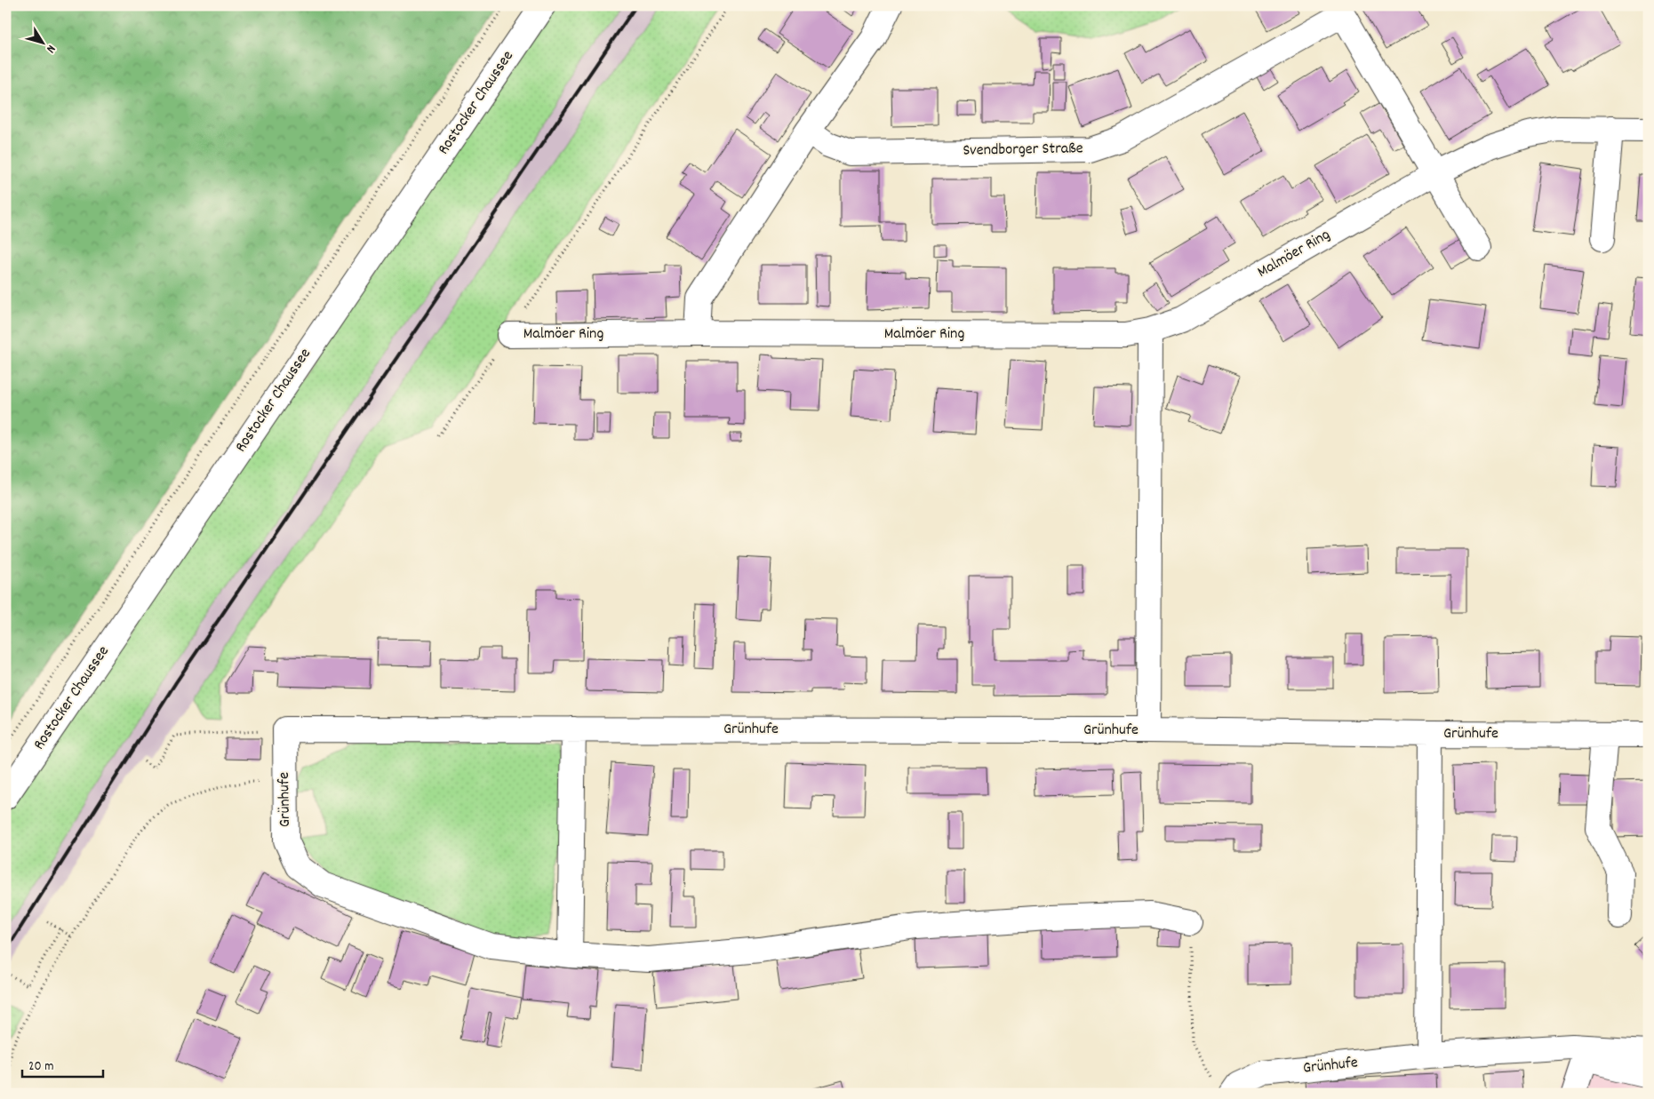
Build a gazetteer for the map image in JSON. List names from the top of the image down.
{
  "streets": {
    "street": [
      "Rostocker Chaussee",
      "Svendborger Straße",
      "Malmöer Ring",
      "Grünhufe"
    ]
  },
  "scale_bar": "20 m",
  "north": "bottom right"
}
